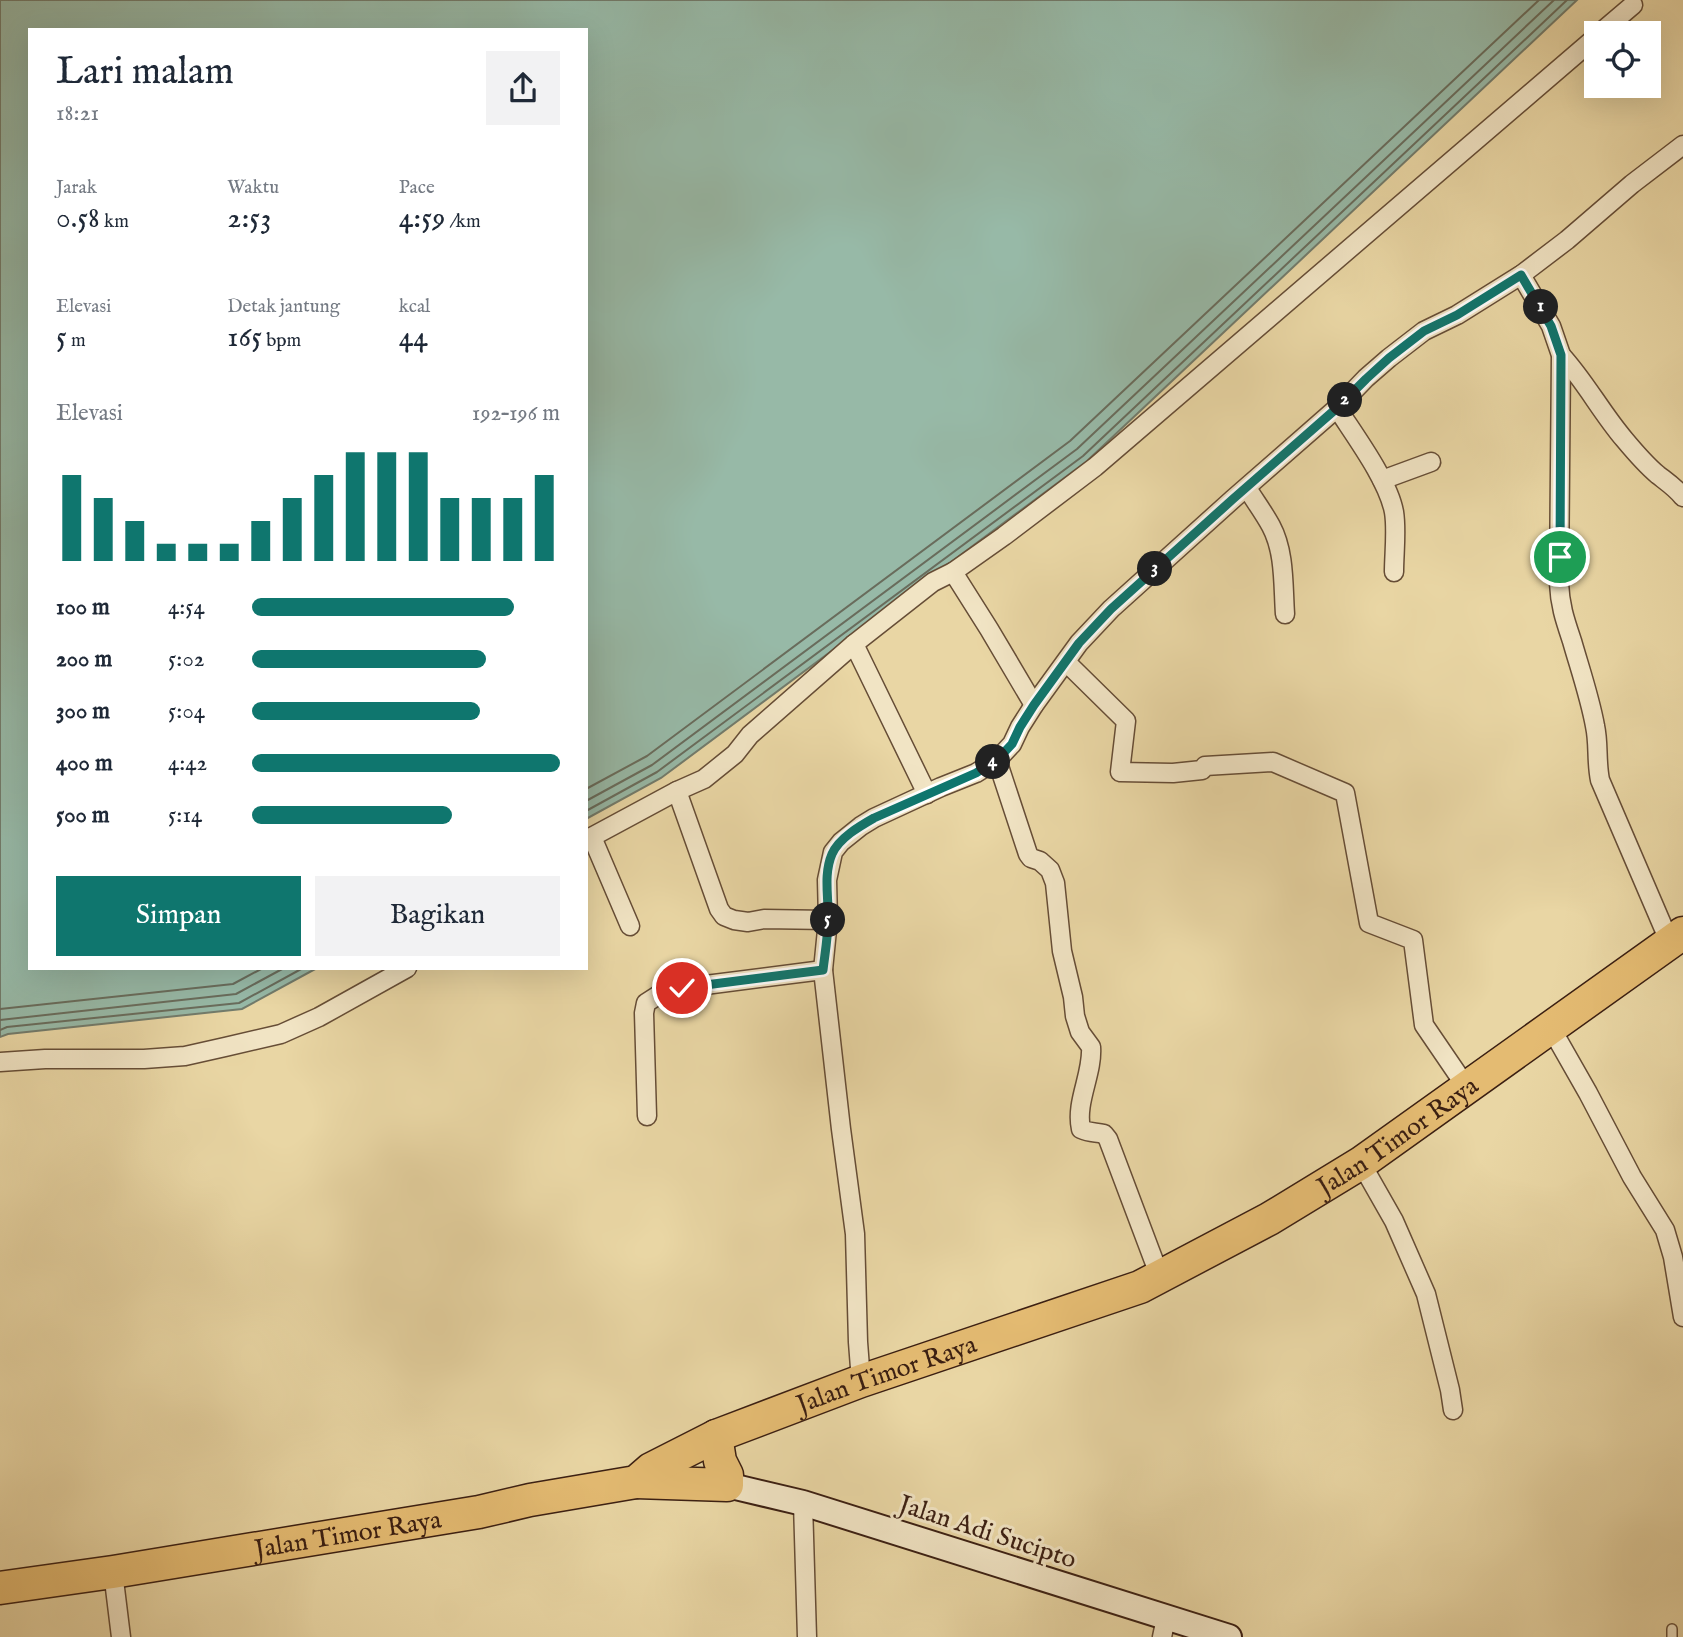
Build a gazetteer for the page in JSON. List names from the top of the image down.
{
  "streets": {
    "highway": ["Jalan Timor Raya"],
    "main road": ["Jalan Adi Sucipto"]
  },
  "page": {
    "heading": ["Lari malam", "18:21"],
    "stats": [
      ["Jarak", "0.58 km"],
      ["Waktu", "2:53"],
      ["Pace", "4:59 /km"],
      ["Elevasi", "5 m"],
      ["Detak jantung", "165 bpm"],
      ["kcal", "44"]
    ],
    "pins": [
      "1",
      "2",
      "3",
      "4",
      "5"
    ],
    "chart": ["Elevasi", "192–196 m"],
    "list": [
      {
        "name": "100 m",
        "note": "4:54"
      },
      {
        "name": "200 m",
        "note": "5:02"
      },
      {
        "name": "300 m",
        "note": "5:04"
      },
      {
        "name": "400 m",
        "note": "4:42"
      },
      {
        "name": "500 m",
        "note": "5:14"
      }
    ],
    "buttons": ["Simpan", "Bagikan"]
  }
}
